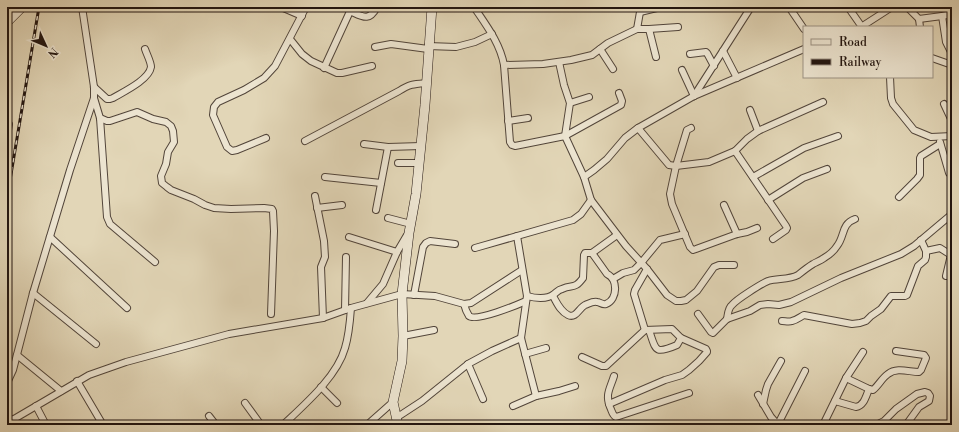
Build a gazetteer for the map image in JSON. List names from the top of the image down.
{
  "legend": ["Road", "Railway"],
  "north": "bottom right"
}
